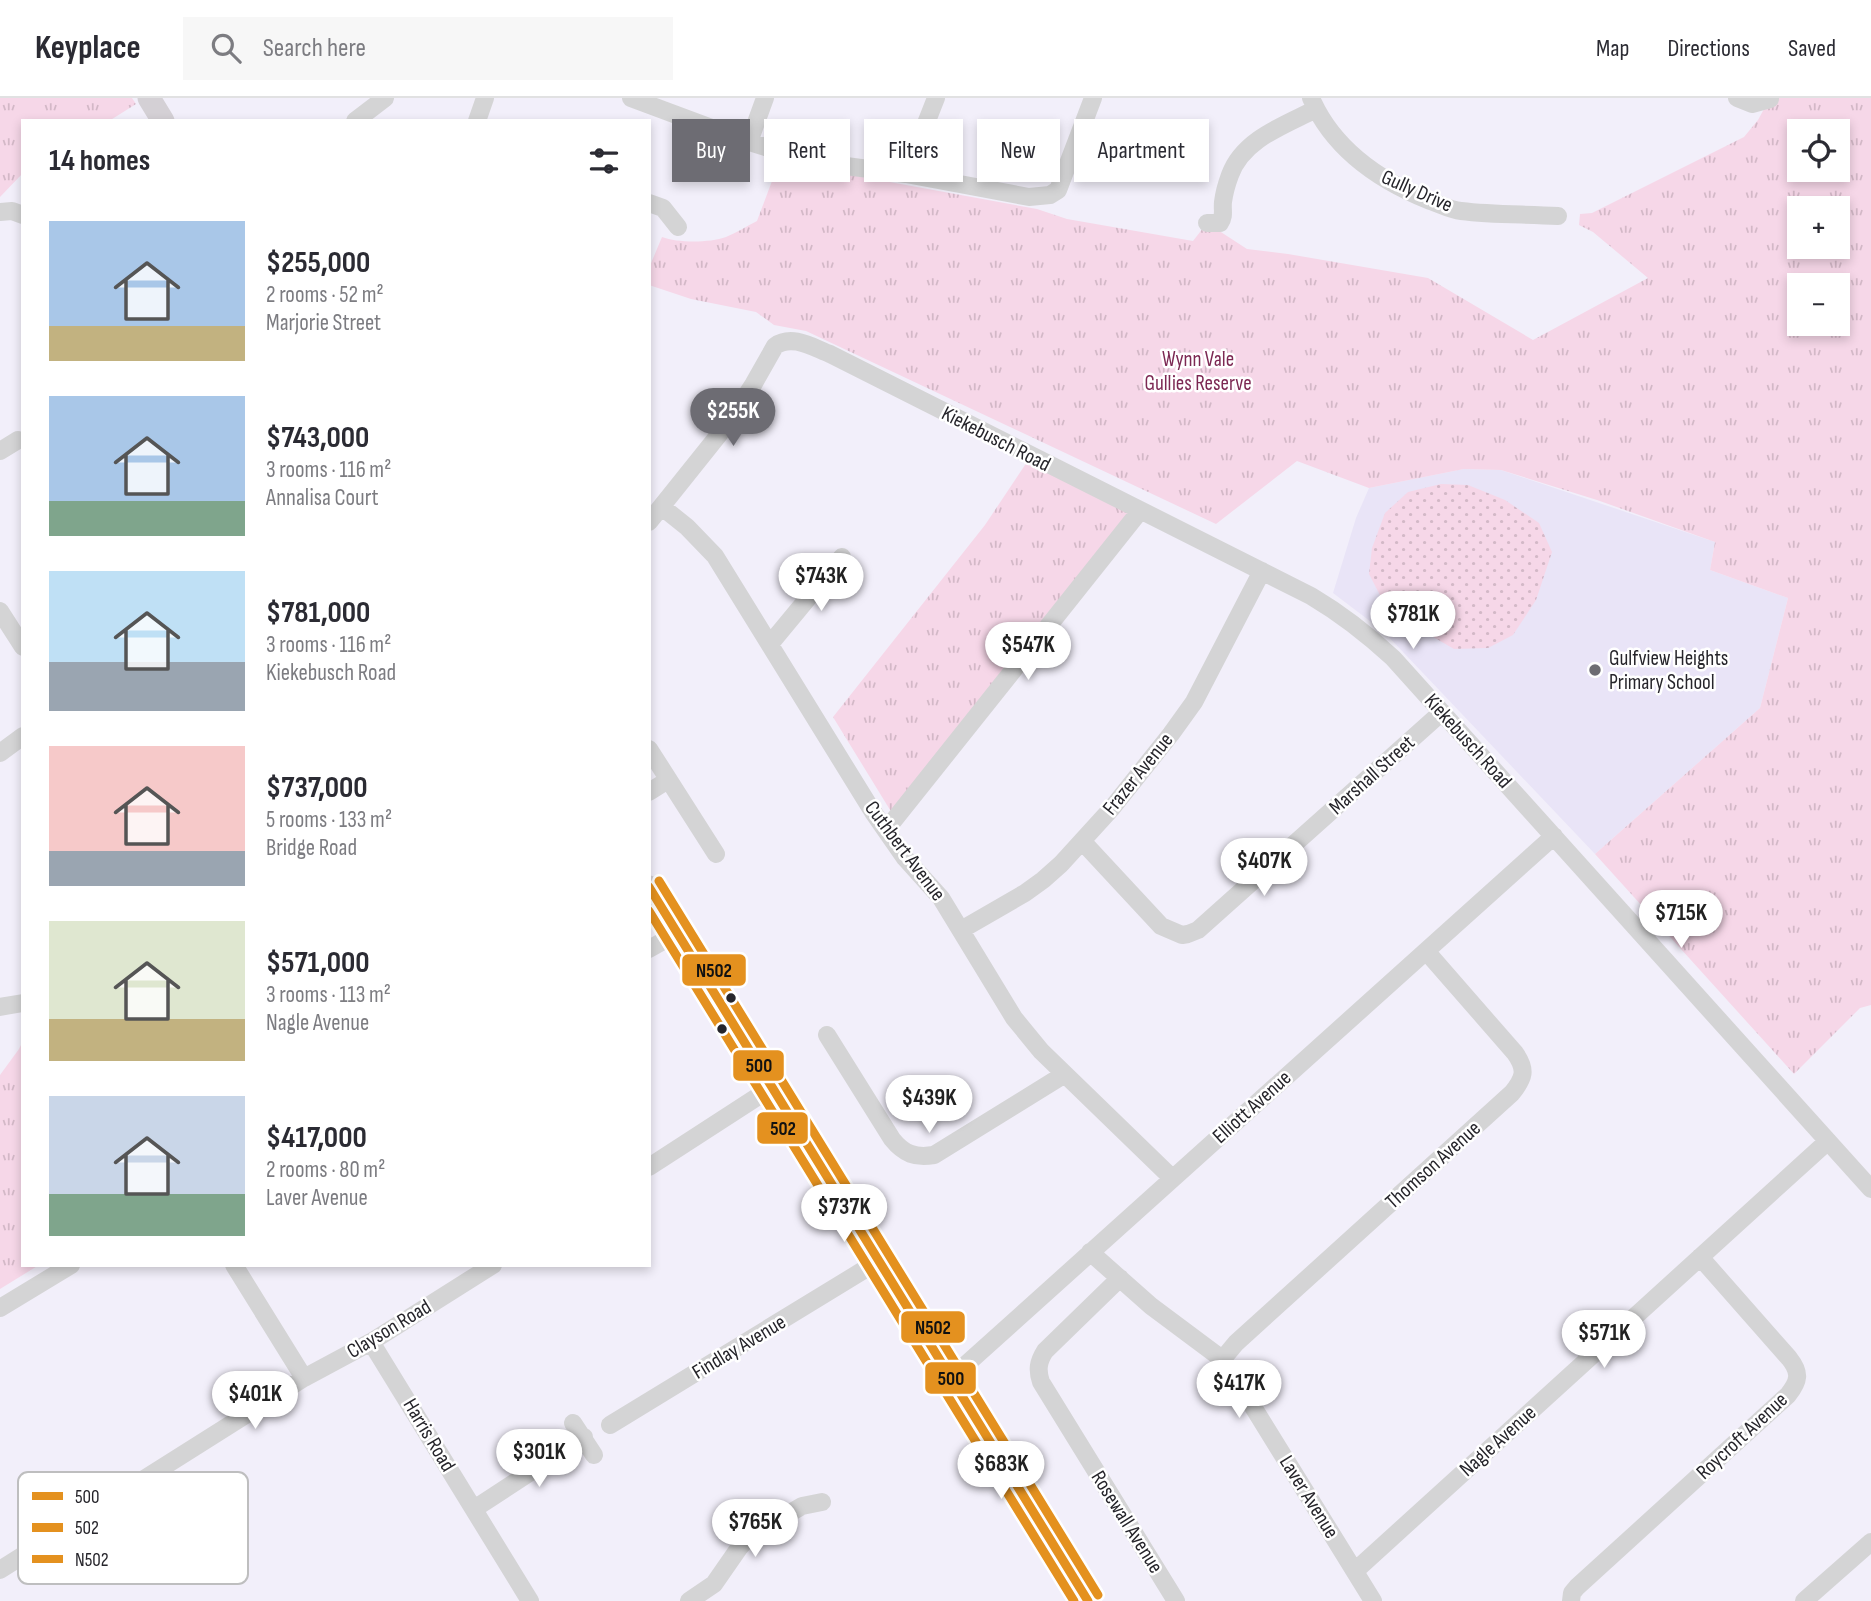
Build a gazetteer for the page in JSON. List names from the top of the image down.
{
  "streets": {
    "street": [
      "Gully Drive",
      "Kiekebusch Road",
      "Frazer Avenue",
      "Marshall Street",
      "Cuthbert Avenue",
      "Elliott Avenue",
      "Thomson Avenue",
      "Clayson Road",
      "Findlay Avenue",
      "Harris Road",
      "Roycroft Avenue",
      "Nagle Avenue",
      "Laver Avenue",
      "Rosewall Avenue"
    ]
  },
  "crossings": [
    ["Kiekebusch Road", "Frazer Avenue"],
    ["Kiekebusch Road", "Marshall Street"],
    ["Kiekebusch Road", "Cuthbert Avenue"],
    ["Kiekebusch Road", "Elliott Avenue"],
    ["Kiekebusch Road", "Nagle Avenue"],
    ["Frazer Avenue", "Marshall Street"],
    ["Frazer Avenue", "Cuthbert Avenue"],
    ["Cuthbert Avenue", "Elliott Avenue"],
    ["Elliott Avenue", "Thomson Avenue"],
    ["Elliott Avenue", "Laver Avenue"],
    ["Thomson Avenue", "Laver Avenue"],
    ["Clayson Road", "Harris Road"],
    ["Roycroft Avenue", "Nagle Avenue"],
    ["Nagle Avenue", "Laver Avenue"],
    ["Laver Avenue", "Rosewall Avenue"]
  ],
  "parks": ["Wynn Vale Gullies Reserve"],
  "places": ["Gulfview Heights Primary School"],
  "lines": ["transit line N502", "transit line 500", "transit line 502"],
  "legend": ["500", "502", "N502"],
  "page": {
    "header": "Keyplace",
    "search": "Search here",
    "nav": ["Map", "Directions", "Saved"],
    "map_buttons": ["+", "−"],
    "chip": [
      "Buy",
      "Rent",
      "Filters",
      "New",
      "Apartment"
    ],
    "heading": "14 homes",
    "list": [
      {
        "name": "$255,000",
        "note": "2 rooms · 52 m² · Marjorie Street"
      },
      {
        "name": "$743,000",
        "note": "3 rooms · 116 m² · Annalisa Court"
      },
      {
        "name": "$781,000",
        "note": "3 rooms · 116 m² · Kiekebusch Road"
      },
      {
        "name": "$737,000",
        "note": "5 rooms · 133 m² · Bridge Road"
      },
      {
        "name": "$571,000",
        "note": "3 rooms · 113 m² · Nagle Avenue"
      },
      {
        "name": "$417,000",
        "note": "2 rooms · 80 m² · Laver Avenue"
      }
    ],
    "price": [
      "$255K",
      "$743K",
      "$781K",
      "$547K",
      "$407K",
      "$715K",
      "$439K",
      "$737K",
      "$571K",
      "$417K",
      "$401K",
      "$301K",
      "$683K",
      "$765K"
    ]
  }
}
